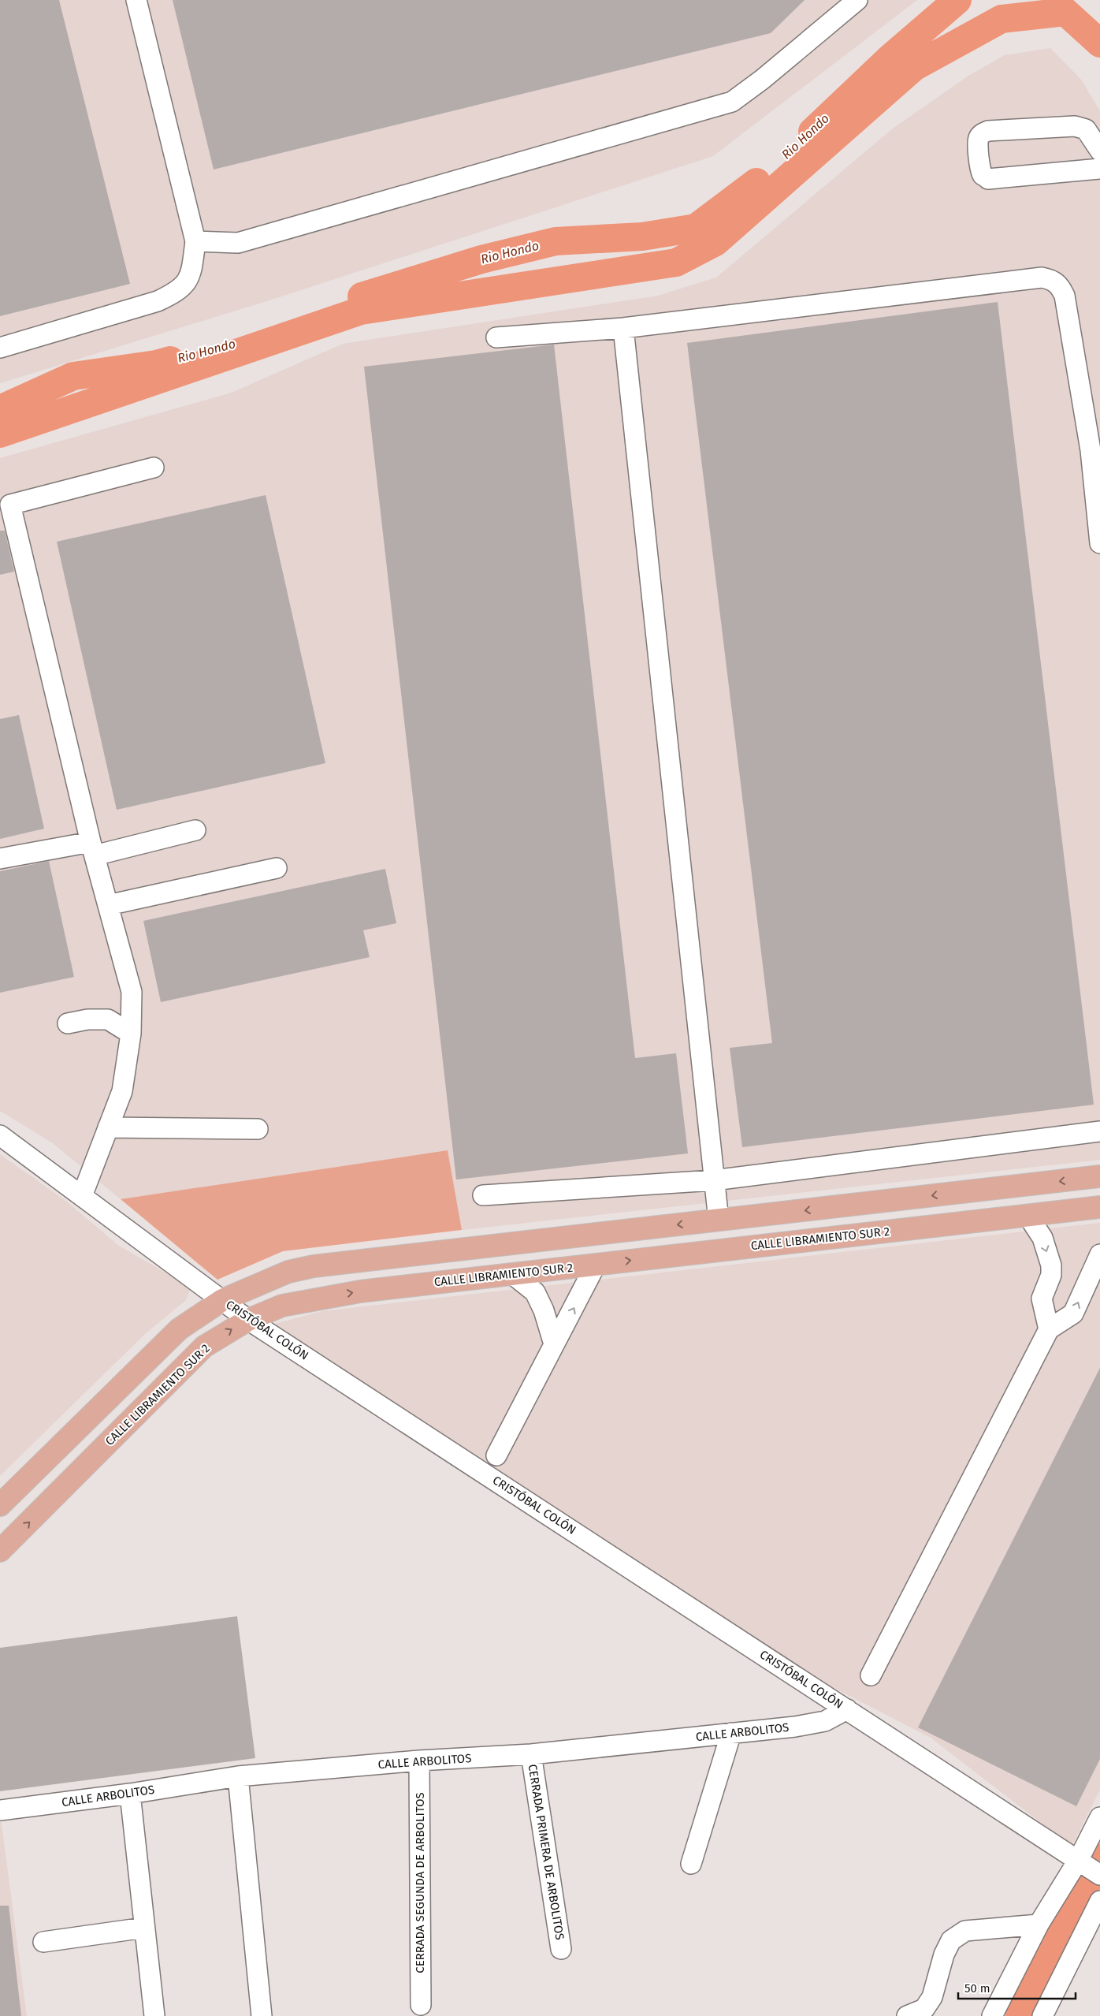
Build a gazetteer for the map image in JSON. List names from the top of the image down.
{
  "streets": {
    "main road": ["CALLE LIBRAMIENTO SUR 2"],
    "street": [
      "CRISTÓBAL COLÓN",
      "CALLE ARBOLITOS",
      "CERRADA PRIMERA DE ARBOLITOS",
      "CERRADA SEGUNDA DE ARBOLITOS"
    ]
  },
  "crossings": [
    ["CALLE LIBRAMIENTO SUR 2", "CRISTÓBAL COLÓN"],
    ["CRISTÓBAL COLÓN", "CALLE ARBOLITOS"],
    ["CALLE ARBOLITOS", "CERRADA PRIMERA DE ARBOLITOS"],
    ["CALLE ARBOLITOS", "CERRADA SEGUNDA DE ARBOLITOS"]
  ],
  "water": ["Rio Hondo"],
  "scale_bar": "50 m"
}
